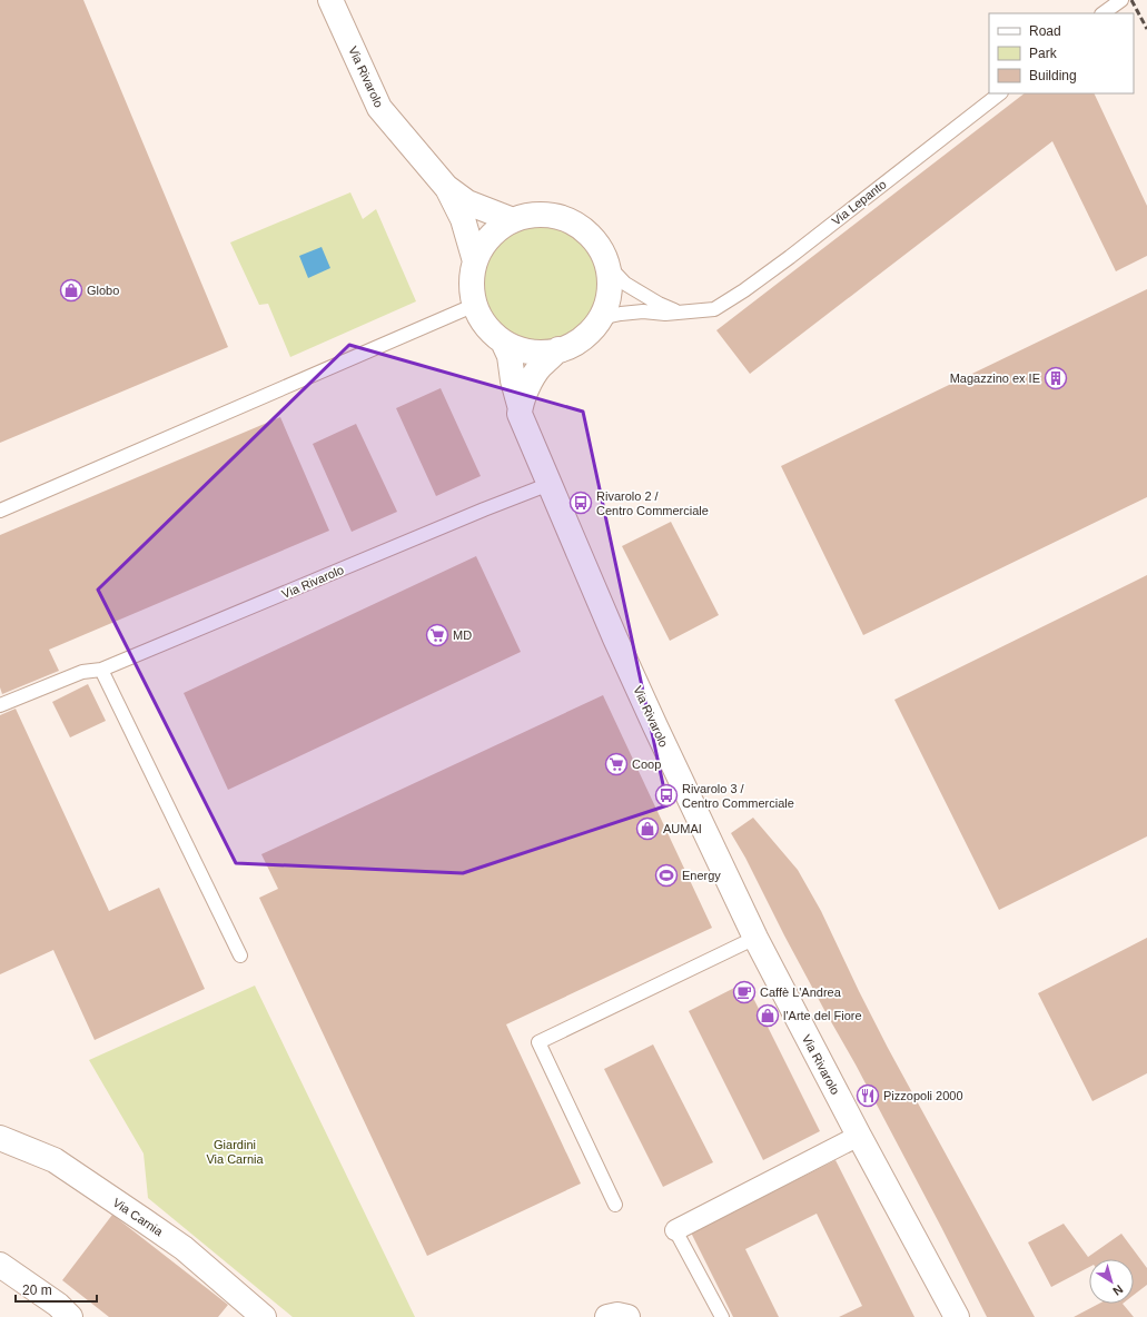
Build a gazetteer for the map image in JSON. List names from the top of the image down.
{
  "streets": {
    "main road": ["Via Rivarolo", "Via Carnia"],
    "lane": ["Via Lepanto"]
  },
  "parks": ["Giardini Via Carnia"],
  "places": {
    "shop": ["Globo", "AUMAI", "l'Arte del Fiore"],
    "building": ["Magazzino ex IE"],
    "bus stop": ["Rivarolo 2 / Centro Commerciale", "Rivarolo 3 / Centro Commerciale"],
    "supermarket": ["MD", "Coop"],
    "sports": ["Energy"],
    "cafe": ["Caffè L'Andrea"],
    "restaurant": ["Pizzopoli 2000"]
  },
  "legend": ["Road", "Park", "Building"],
  "scale_bar": "20 m",
  "north": "bottom right"
}
